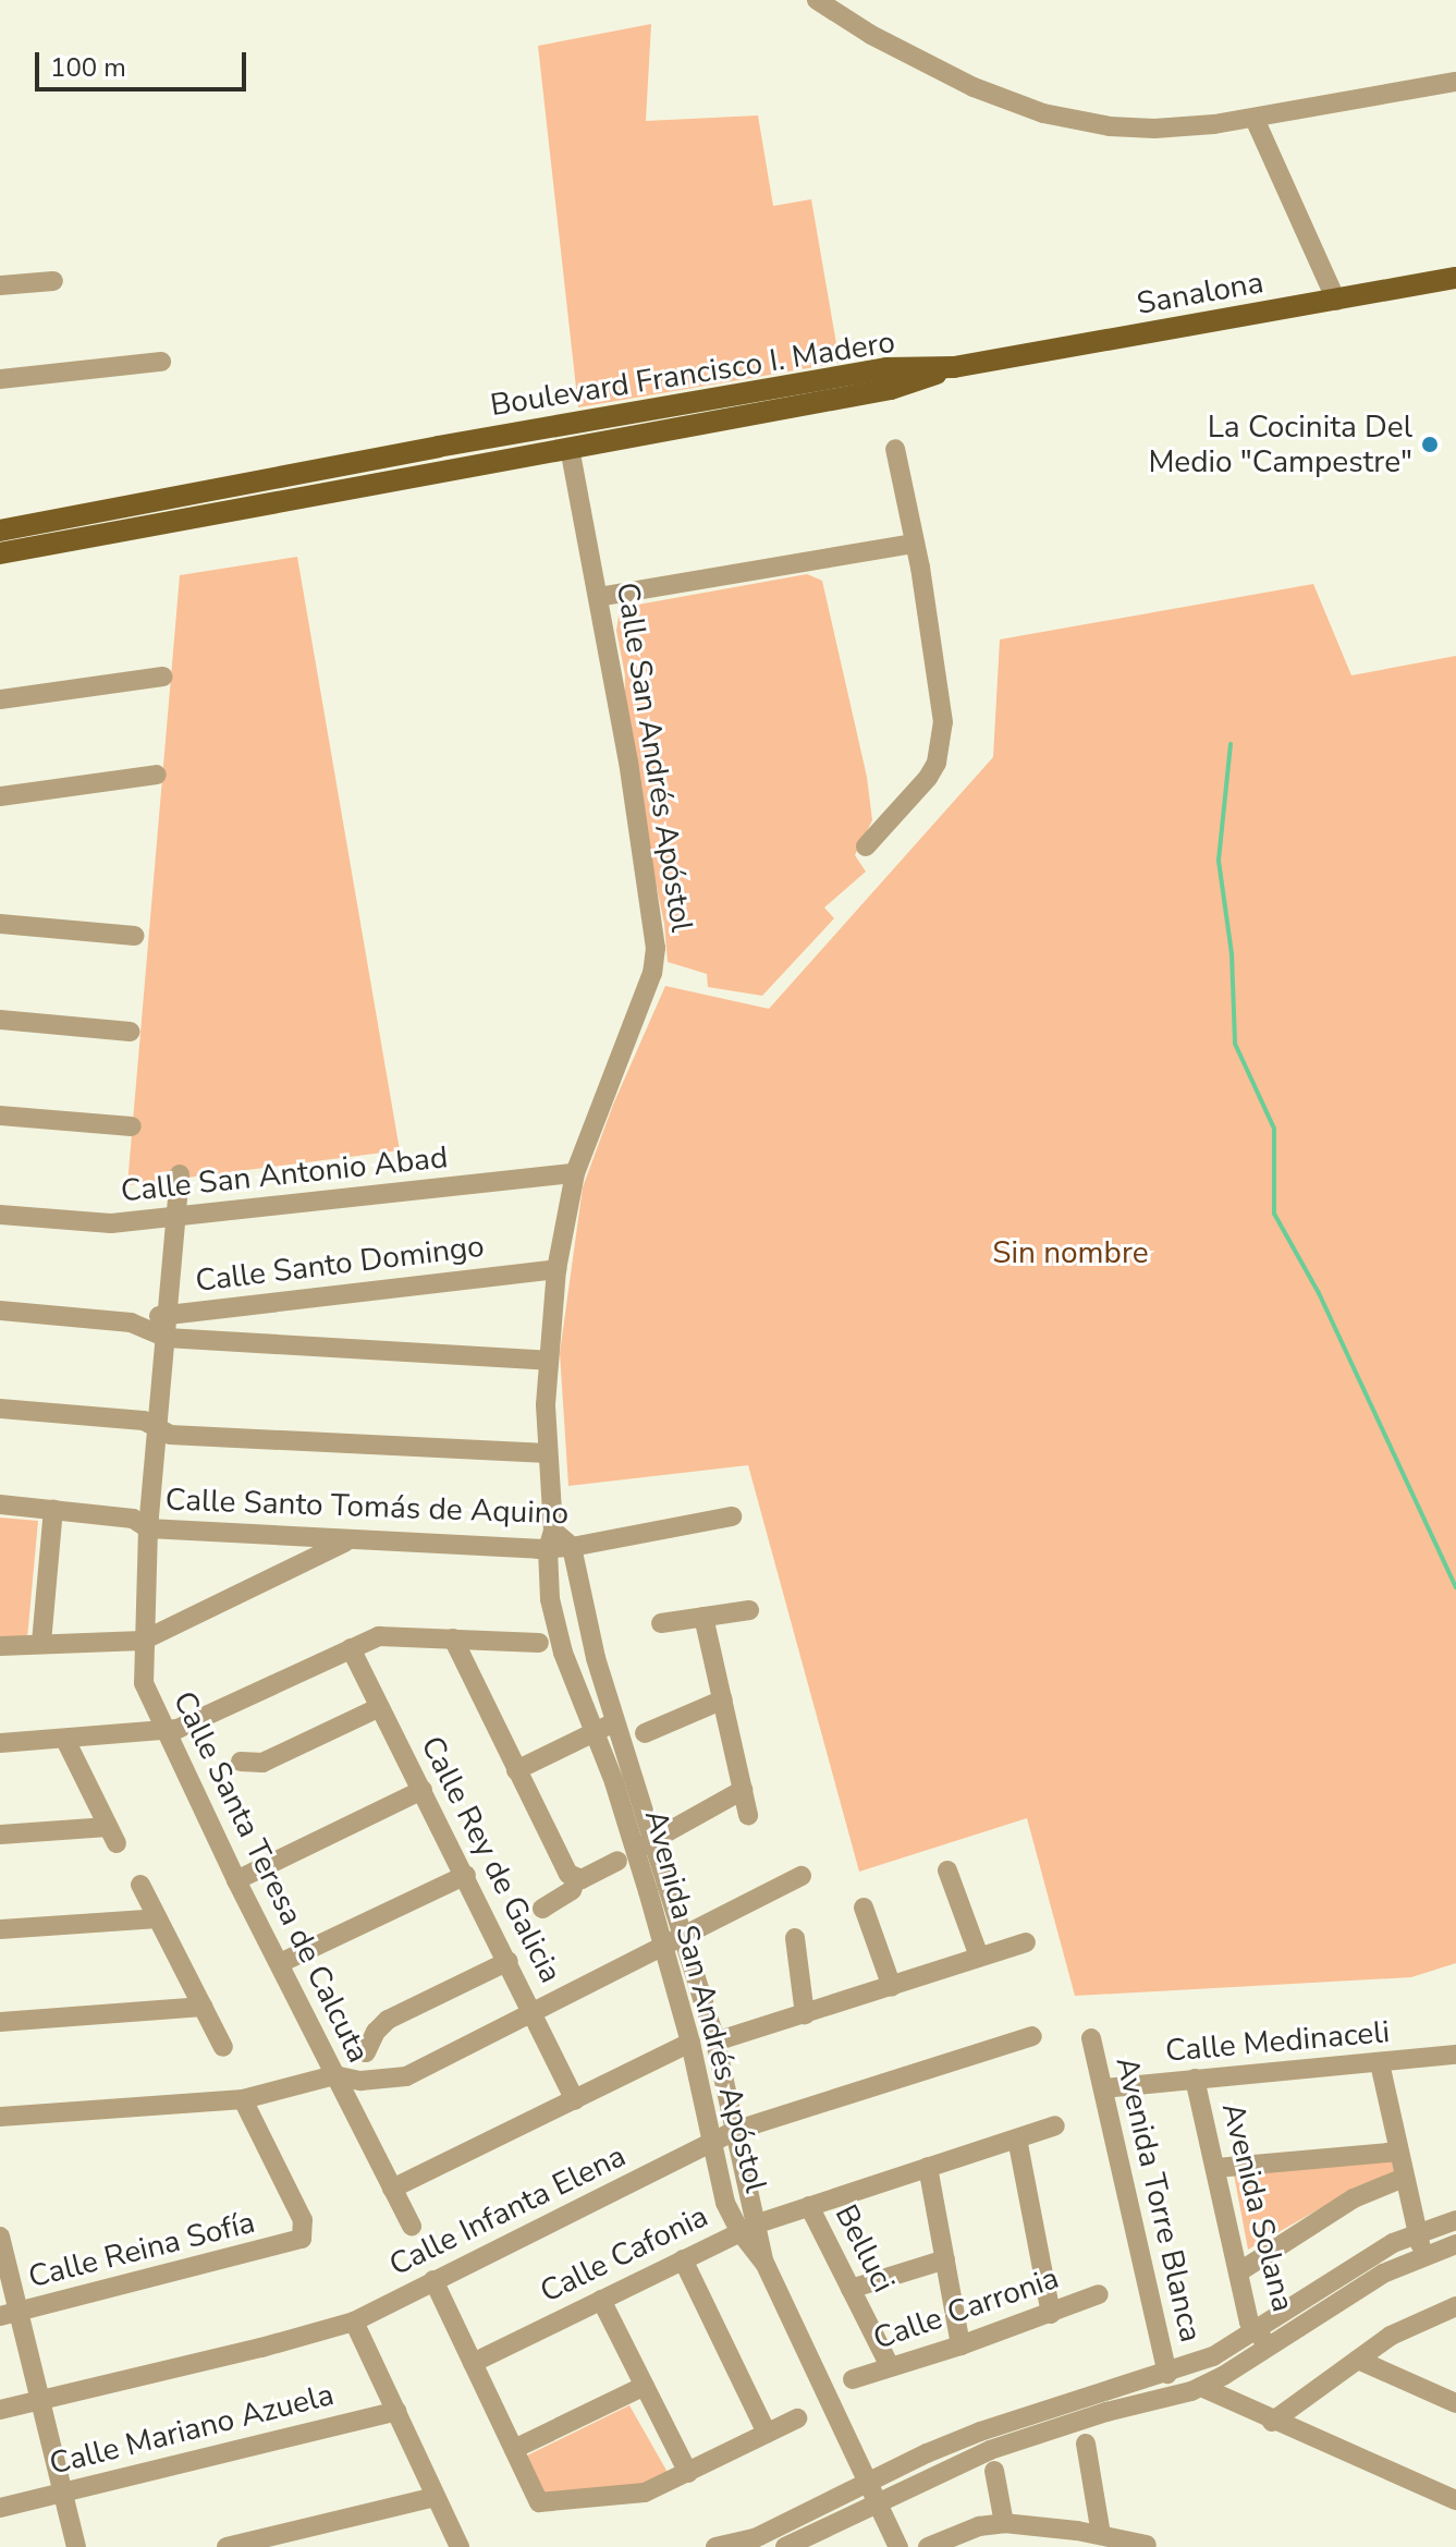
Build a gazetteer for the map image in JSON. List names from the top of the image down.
{
  "streets": {
    "main road": ["Sanalona", "Boulevard Francisco I. Madero"],
    "street": [
      "Calle San Andrés Apóstol",
      "Calle San Antonio Abad",
      "Calle Santo Domingo",
      "Calle Santo Tomás de Aquino",
      "Calle Rey de Galicia",
      "Calle Santa Teresa de Calcuta",
      "Avenida San Andrés Apóstol",
      "Calle Medinaceli",
      "Avenida Torre Blanca",
      "Avenida Solana",
      "Calle Infanta Elena",
      "Belluci",
      "Calle Reina Sofía",
      "Calle Cafonia",
      "Calle Carronia",
      "Calle Mariano Azuela"
    ]
  },
  "crossings": [
    ["Sanalona", "Boulevard Francisco I. Madero"],
    ["Boulevard Francisco I. Madero", "Calle San Andrés Apóstol"],
    ["Calle San Andrés Apóstol", "Calle San Antonio Abad"],
    ["Calle San Andrés Apóstol", "Calle Santo Domingo"],
    ["Calle San Andrés Apóstol", "Calle Santo Tomás de Aquino"],
    ["Calle San Andrés Apóstol", "Avenida San Andrés Apóstol"],
    ["Calle San Antonio Abad", "Calle Santa Teresa de Calcuta"],
    ["Calle Santo Domingo", "Calle Santa Teresa de Calcuta"],
    ["Calle Santo Tomás de Aquino", "Calle Santa Teresa de Calcuta"],
    ["Calle Santo Tomás de Aquino", "Avenida San Andrés Apóstol"],
    ["Avenida San Andrés Apóstol", "Calle Infanta Elena"],
    ["Avenida San Andrés Apóstol", "Calle Cafonia"],
    ["Calle Medinaceli", "Avenida Torre Blanca"],
    ["Calle Medinaceli", "Avenida Solana"],
    ["Belluci", "Calle Cafonia"],
    ["Belluci", "Calle Carronia"]
  ],
  "parks": ["Sin nombre"],
  "places": ["La Cocinita Del Medio \"Campestre\""],
  "scale_bar": "100 m"
}
